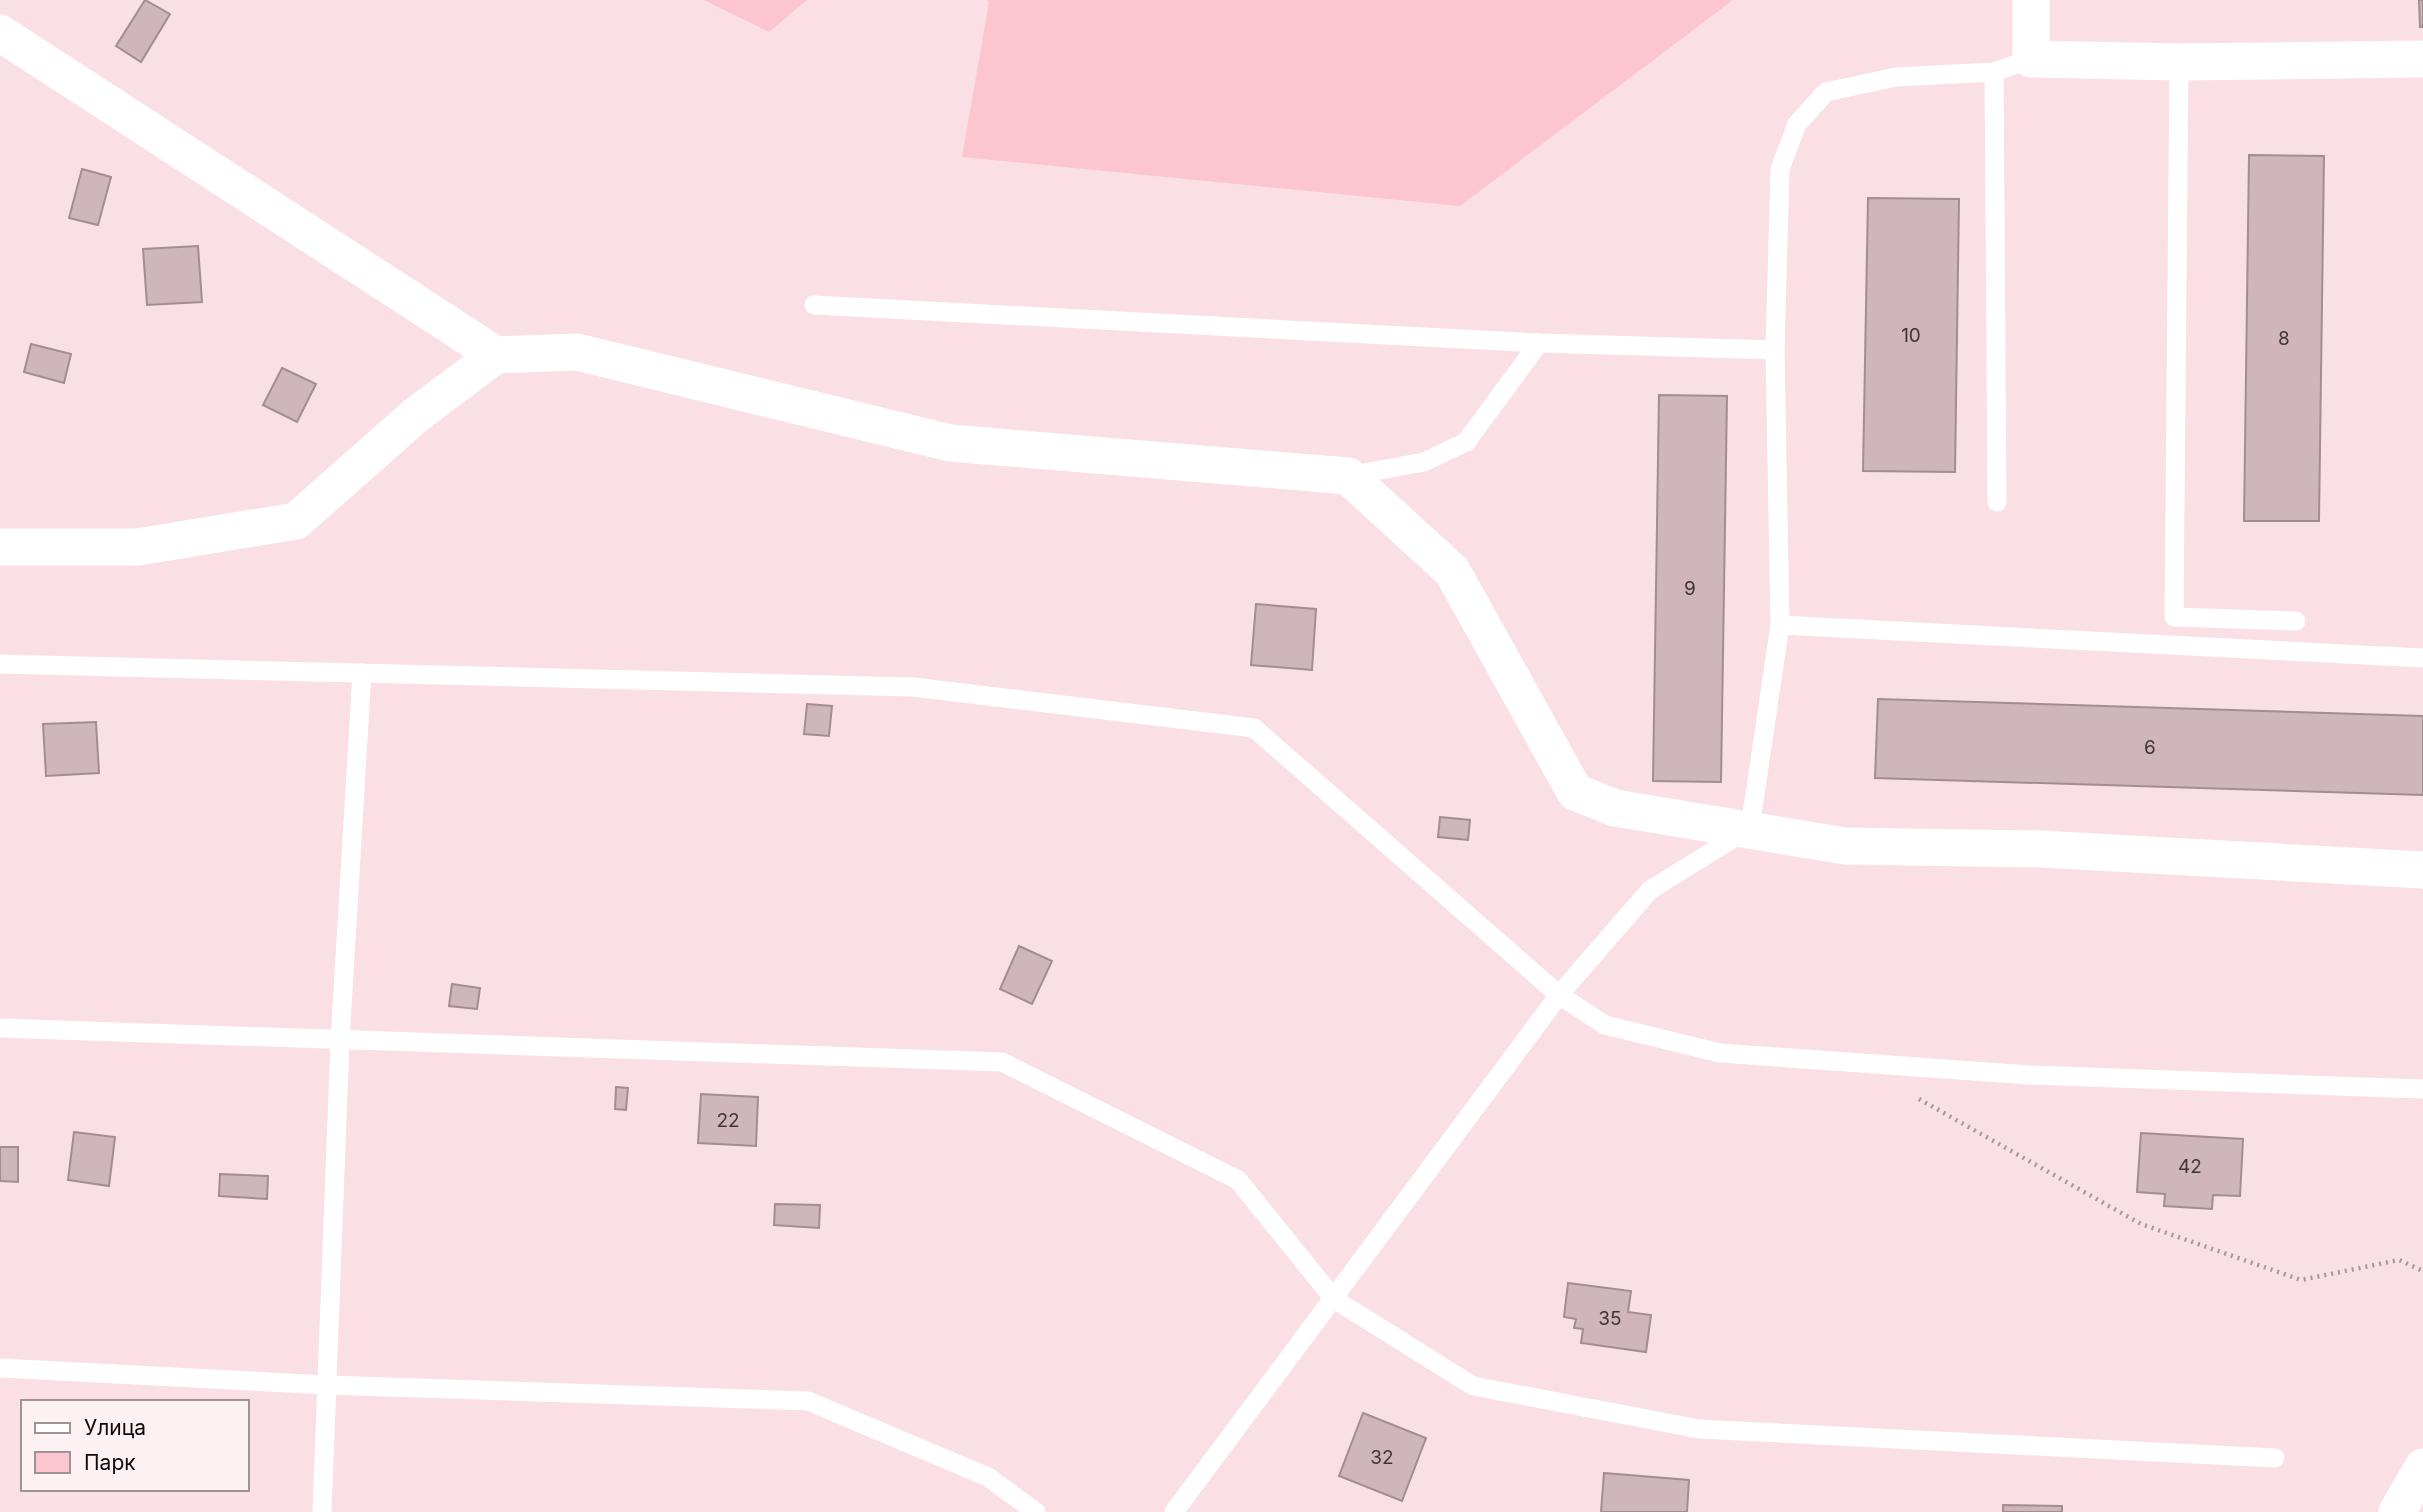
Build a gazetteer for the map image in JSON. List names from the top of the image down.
{
  "house_numbers": [
    "10",
    "8",
    "9",
    "6",
    "22",
    "42",
    "35",
    "32"
  ],
  "legend": ["Улица", "Парк"]
}
